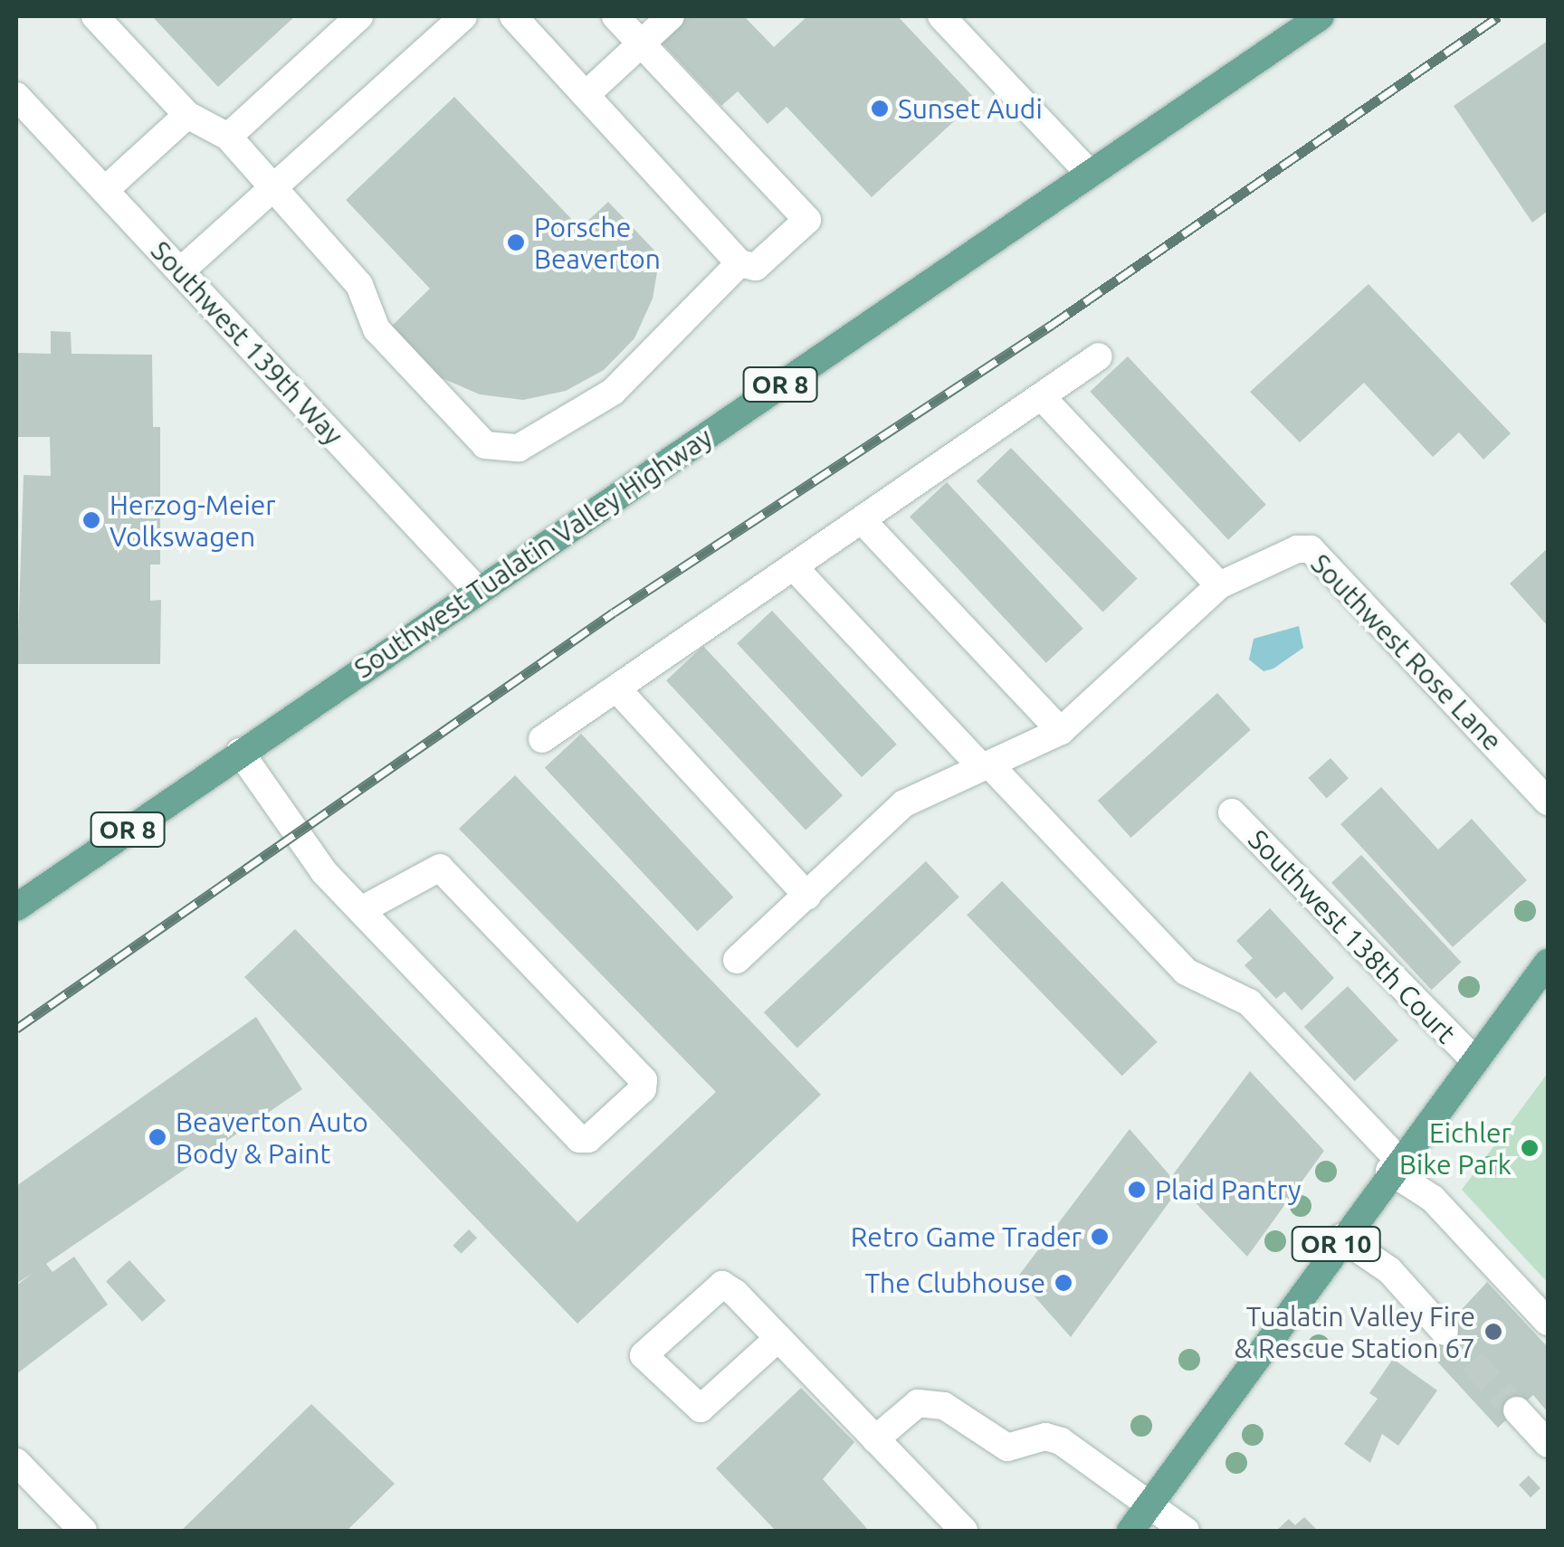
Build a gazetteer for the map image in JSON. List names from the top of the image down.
{
  "streets": {
    "main road": ["OR 8", "Southwest Tualatin Valley Highway", "OR 10"],
    "street": ["Southwest 139th Way", "Southwest Rose Lane", "Southwest 138th Court"]
  },
  "crossings": [
    ["Southwest 139th Way", "Southwest Tualatin Valley Highway"],
    ["Southwest 138th Court", "OR 10"]
  ],
  "places": [
    "Sunset Audi",
    "Porsche Beaverton",
    "Herzog-Meier Volkswagen",
    "Beaverton Auto Body & Paint",
    "Eichler Bike Park",
    "Plaid Pantry",
    "Retro Game Trader",
    "The Clubhouse",
    "Tualatin Valley Fire & Rescue Station 67"
  ]
}
